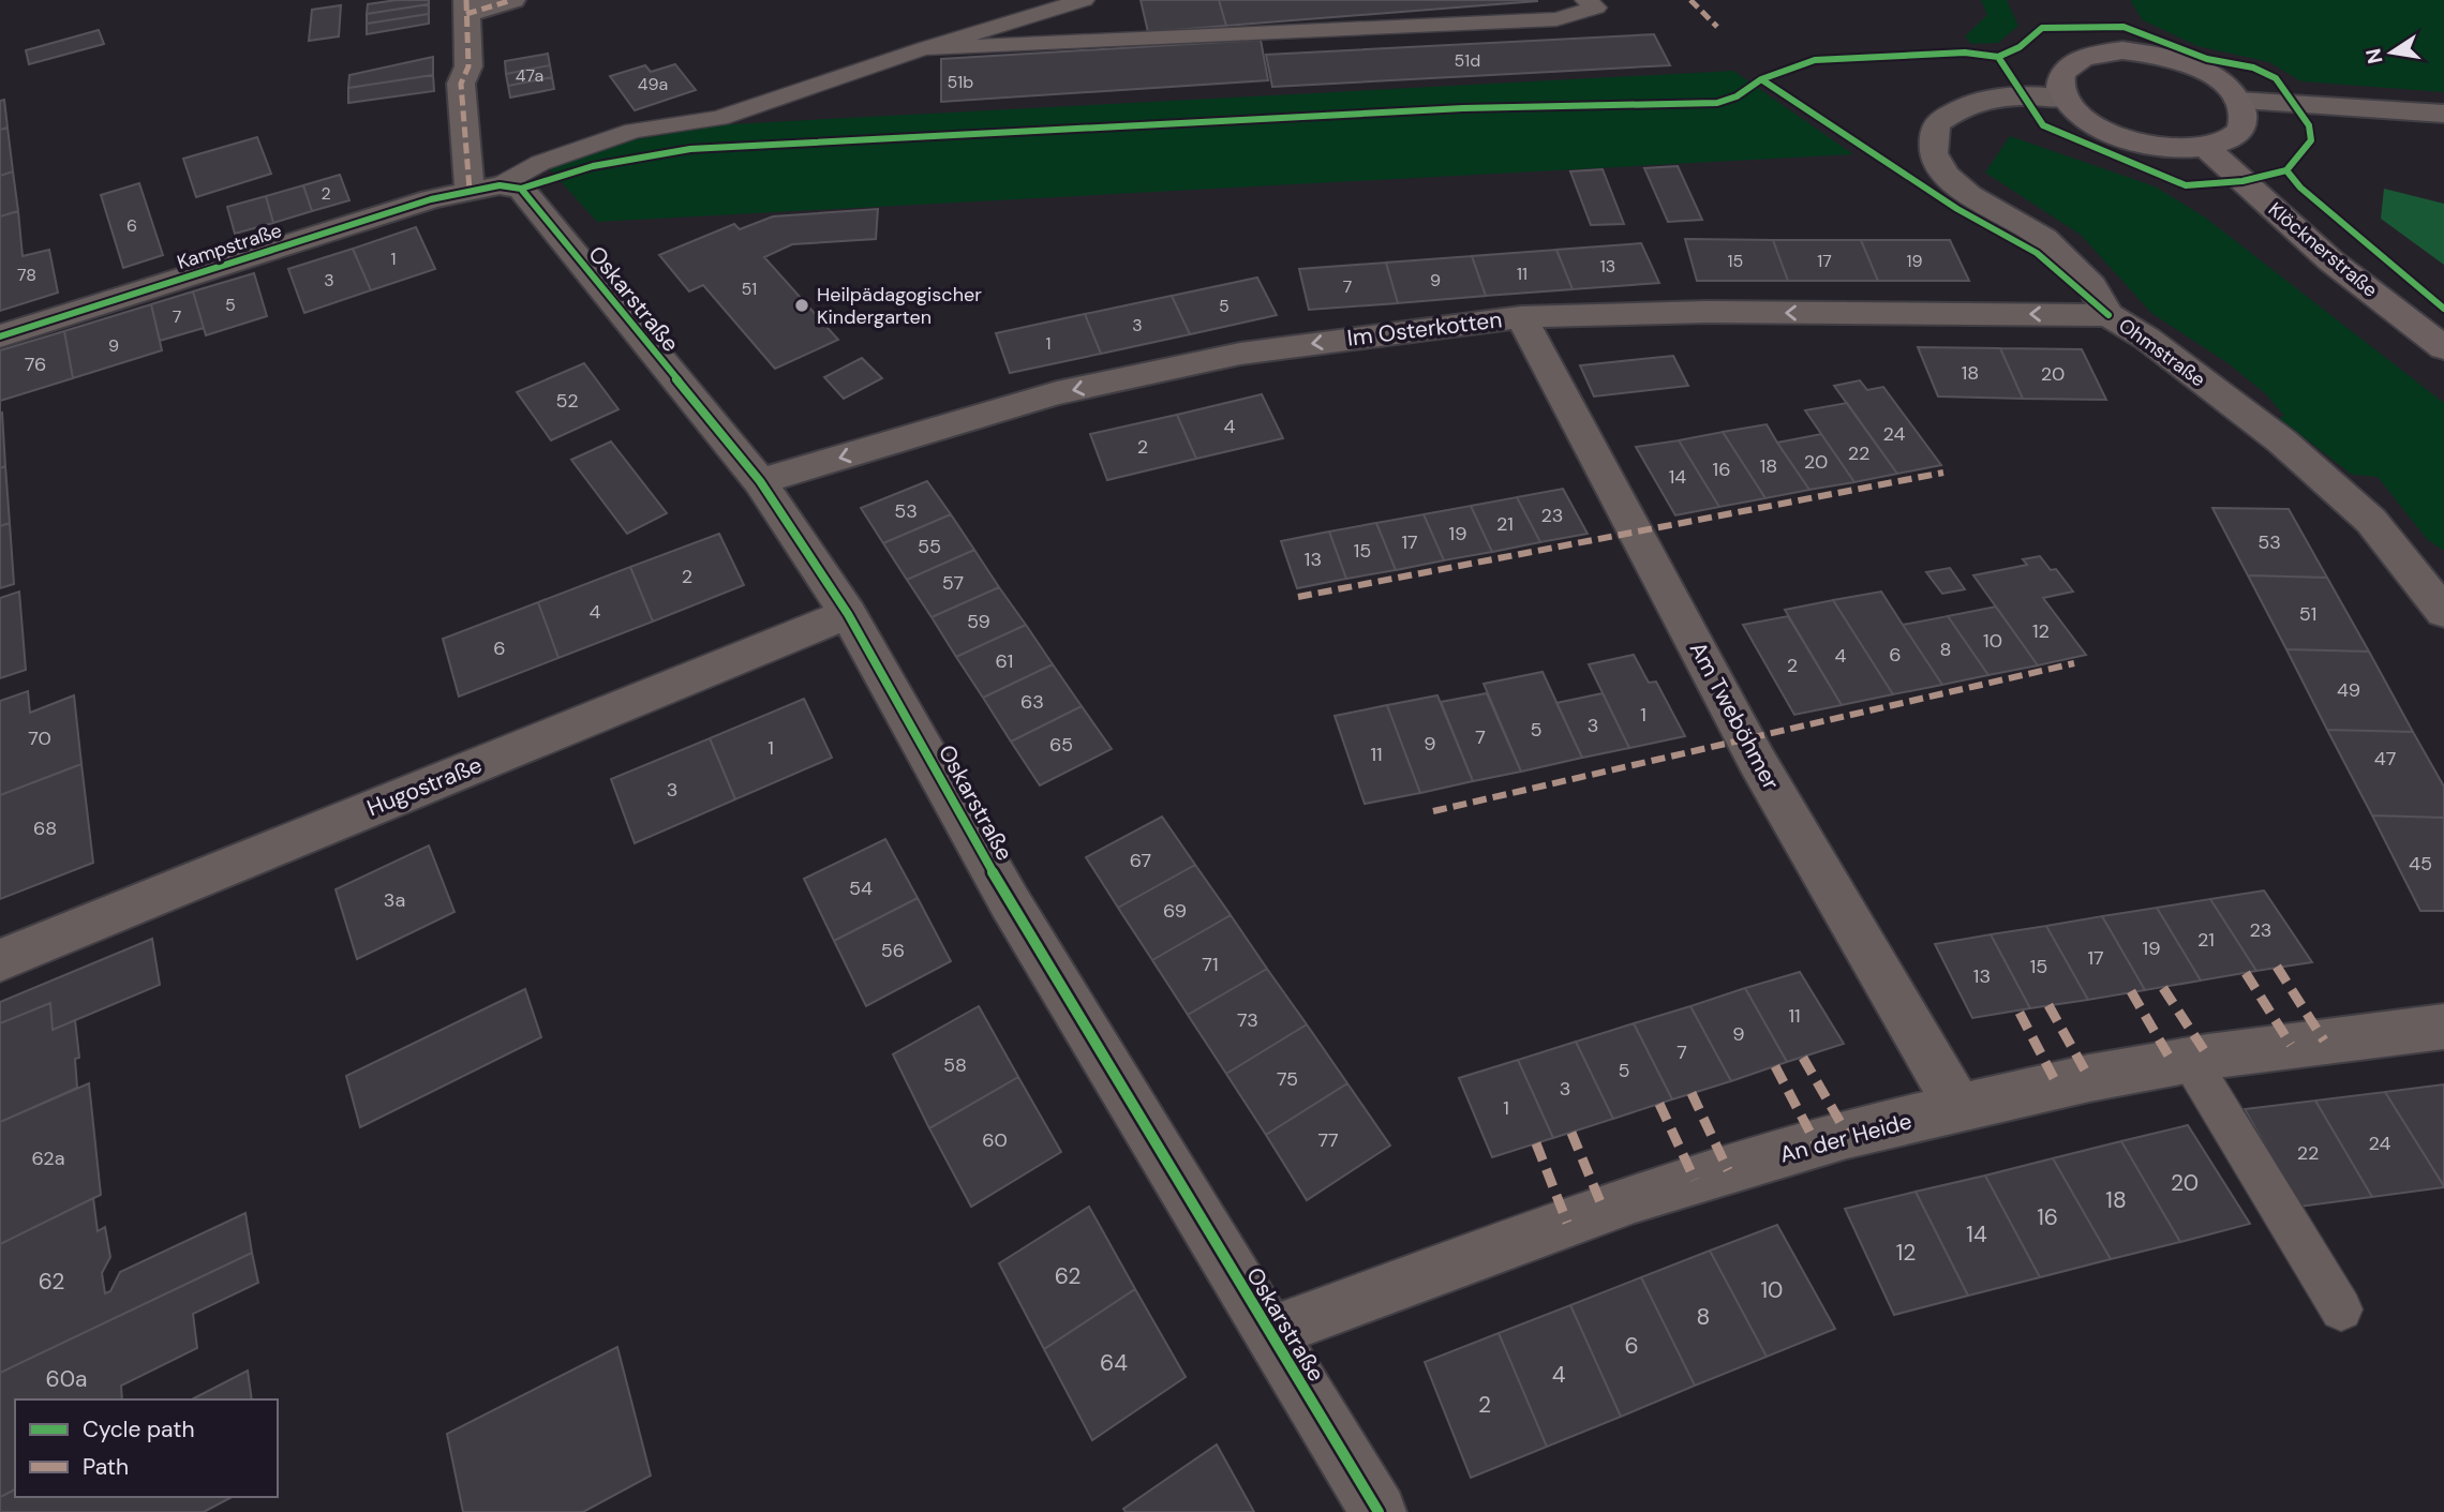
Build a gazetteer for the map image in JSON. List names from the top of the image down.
{
  "streets": {
    "street": [
      "Kampstraße",
      "Klöcknerstraße",
      "Oskarstraße",
      "Im Osterkotten",
      "Ohmstraße",
      "Am Tweböhmer",
      "Hugostraße",
      "An der Heide"
    ]
  },
  "crossings": [
    ["Kampstraße", "Oskarstraße"],
    ["Oskarstraße", "Im Osterkotten"],
    ["Oskarstraße", "Hugostraße"],
    ["Oskarstraße", "An der Heide"],
    ["Im Osterkotten", "Ohmstraße"],
    ["Im Osterkotten", "Am Tweböhmer"],
    ["Am Tweböhmer", "An der Heide"]
  ],
  "one_way": ["Im Osterkotten"],
  "places": ["Heilpädagogischer Kindergarten"],
  "house_numbers": [
    "51d",
    "47a",
    "51b",
    "49a",
    "2",
    "6",
    "1",
    "15",
    "17",
    "19",
    "13",
    "11",
    "78",
    "3",
    "9",
    "7",
    "51",
    "5",
    "5",
    "7",
    "3",
    "1",
    "9",
    "76",
    "18",
    "20",
    "52",
    "4",
    "24",
    "2",
    "22",
    "20",
    "18",
    "16",
    "14",
    "53",
    "23",
    "21",
    "19",
    "17",
    "53",
    "55",
    "15",
    "13",
    "2",
    "57",
    "4",
    "51",
    "59",
    "12",
    "10",
    "6",
    "8",
    "6",
    "4",
    "61",
    "2",
    "49",
    "63",
    "1",
    "3",
    "5",
    "7",
    "70",
    "9",
    "65",
    "1",
    "11",
    "47",
    "3",
    "68",
    "67",
    "45",
    "54",
    "3a",
    "69",
    "23",
    "21",
    "19",
    "56",
    "17",
    "71",
    "15",
    "13",
    "11",
    "73",
    "9",
    "7",
    "58",
    "5",
    "75",
    "3",
    "1",
    "60",
    "77",
    "24",
    "22",
    "62a",
    "20",
    "18",
    "16",
    "14",
    "12",
    "62",
    "62",
    "10",
    "8",
    "6",
    "64",
    "4",
    "60a",
    "2"
  ],
  "legend": ["Cycle path", "Path"],
  "north": "left"
}
